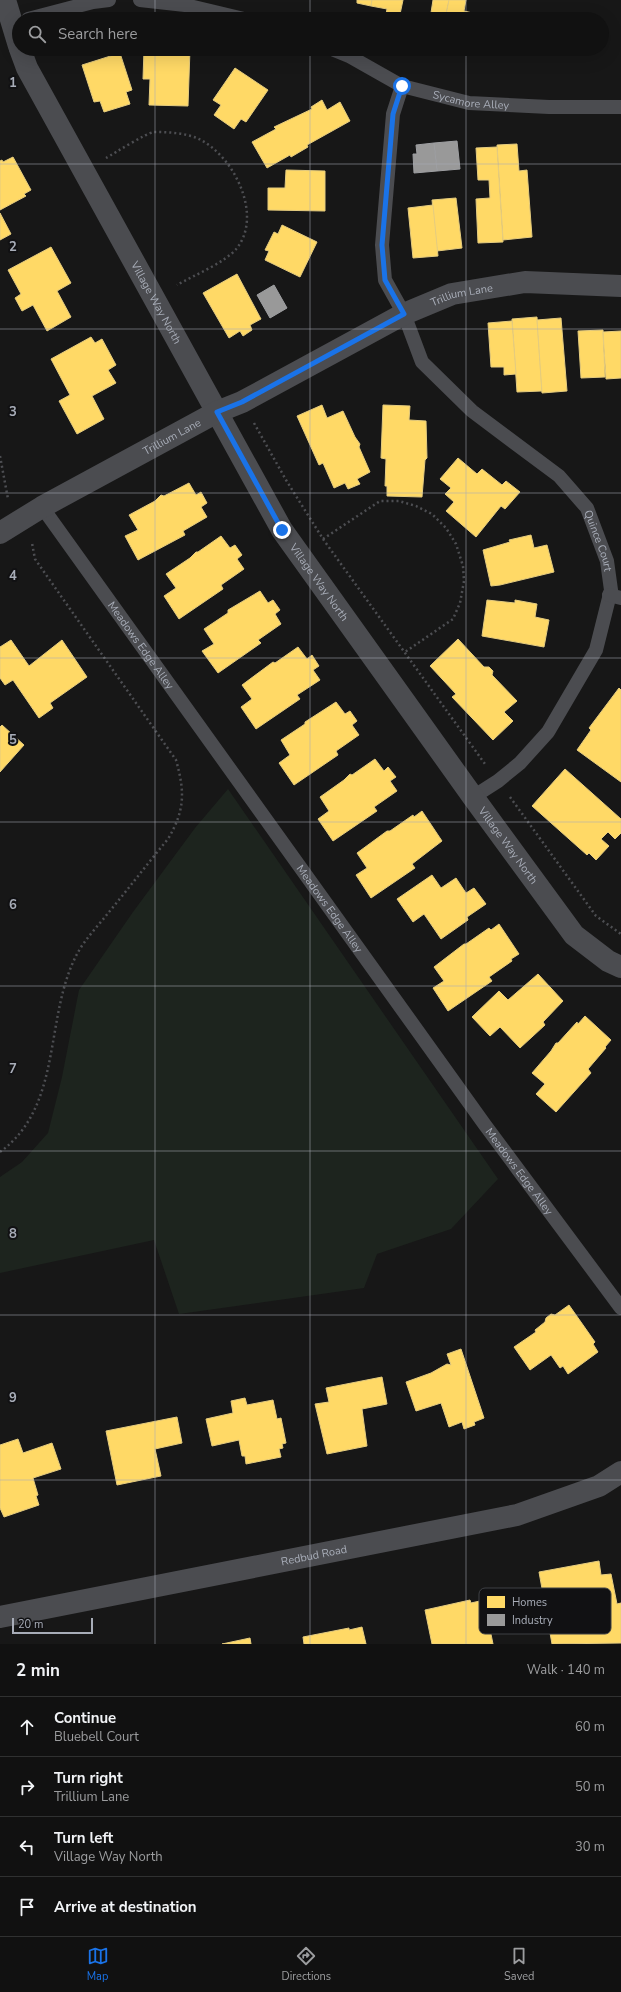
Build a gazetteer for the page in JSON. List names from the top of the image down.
{
  "streets": {
    "street": ["Trillium Lane", "Village Way North", "Redbud Road"],
    "lane": ["Sycamore Alley", "Quince Court", "Meadows Edge Alley"]
  },
  "crossings": [
    ["Sycamore Alley", "Quince Court"],
    ["Trillium Lane", "Village Way North"],
    ["Trillium Lane", "Quince Court"],
    ["Trillium Lane", "Meadows Edge Alley"],
    ["Village Way North", "Quince Court"]
  ],
  "legend": ["Homes", "Industry"],
  "scale_bar": "20 m",
  "page": {
    "search": "Search here",
    "scale": "20 m",
    "heading": ["2 min", "Walk · 140 m"],
    "list": [
      ["Continue", "Bluebell Court", "60 m"],
      ["Turn right", "Trillium Lane", "50 m"],
      ["Turn left", "Village Way North", "30 m"],
      "Arrive at destination"
    ],
    "nav": ["Map", "Directions", "Saved"]
  },
  "grid": {
    "rows": [
      "1",
      "2",
      "3",
      "4",
      "5",
      "6",
      "7",
      "8",
      "9"
    ]
  }
}
